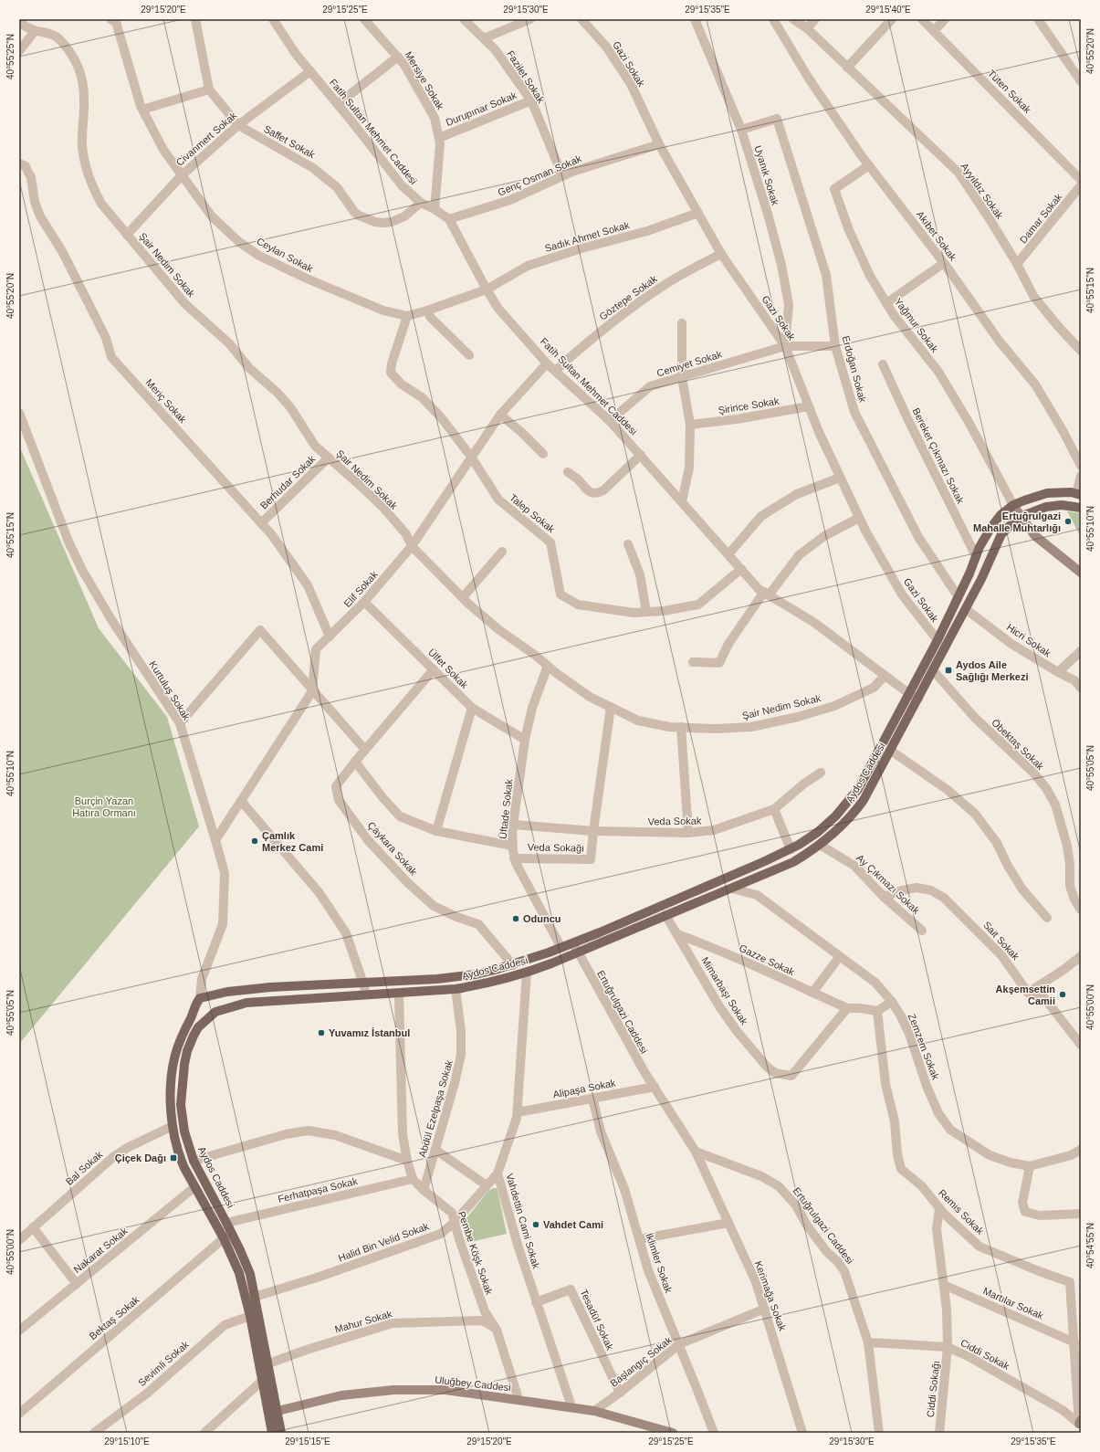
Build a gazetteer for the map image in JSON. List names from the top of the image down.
{
  "streets": {
    "main road": ["Aydos Caddesi"],
    "street": [
      "Gazi Sokak",
      "Fazilet Sokak",
      "Mersiye Sokak",
      "Tüten Sokak",
      "Durupınar Sokak",
      "Fatih Sultan Mehmet Caddesi",
      "Civanmert Sokak",
      "Saffet Sokak",
      "Genç Osman Sokak",
      "Uyanık Sokak",
      "Ayyıldız Sokak",
      "Damar Sokak",
      "Akıbet Sokak",
      "Sadık Ahmet Sokak",
      "Ceylan Sokak",
      "Şair Nedim Sokak",
      "Göztepe Sokak",
      "Yağmur Sokak",
      "Cemiyet Sokak",
      "Erdoğan Sokak",
      "Meriç Sokak",
      "Şirince Sokak",
      "Bereket Çıkmazı Sokak",
      "Berhudar Sokak",
      "Talep Sokak",
      "Elif Sokak",
      "Hicri Sokak",
      "Ülfet Sokak",
      "Kurtuluş Sokak",
      "Öbektaş Sokak",
      "Üftade Sokak",
      "Veda Sokak",
      "Veda Sokağı",
      "Çaykara Sokak",
      "Ay Çıkmazı Sokak",
      "Sait Sokak",
      "Gazze Sokak",
      "Mimarbaşı Sokak",
      "Ertuğrulgazi Caddesi",
      "Zemzem Sokak",
      "Alipaşa Sokak",
      "Abdül Ezelpaşa Sokak",
      "Bal Sokak",
      "Ferhatpaşa Sokak",
      "Remis Sokak",
      "Vahdettin Cami Sokak",
      "Halid Bin Velid Sokak",
      "Nakarat Sokak",
      "Pembe Köşk Sokak",
      "İklimler Sokak",
      "Kerimağa Sokak",
      "Martılar Sokak",
      "Bektaş Sokak",
      "Tesadüf Sokak",
      "Mahur Sokak",
      "Ciddi Sokak",
      "Başlangıç Sokak",
      "Sevimli Sokak",
      "Uluğbey Caddesi",
      "Ciddi Sokağı"
    ]
  },
  "crossings": [
    ["Gazi Sokak", "Genç Osman Sokak"],
    ["Gazi Sokak", "Uyanık Sokak"],
    ["Gazi Sokak", "Sadık Ahmet Sokak"],
    ["Gazi Sokak", "Göztepe Sokak"],
    ["Gazi Sokak", "Cemiyet Sokak"],
    ["Gazi Sokak", "Şirince Sokak"],
    ["Gazi Sokak", "Aydos Caddesi"],
    ["Fazilet Sokak", "Durupınar Sokak"],
    ["Fazilet Sokak", "Genç Osman Sokak"],
    ["Mersiye Sokak", "Durupınar Sokak"],
    ["Mersiye Sokak", "Fatih Sultan Mehmet Caddesi"],
    ["Fatih Sultan Mehmet Caddesi", "Civanmert Sokak"],
    ["Fatih Sultan Mehmet Caddesi", "Saffet Sokak"],
    ["Fatih Sultan Mehmet Caddesi", "Genç Osman Sokak"],
    ["Fatih Sultan Mehmet Caddesi", "Sadık Ahmet Sokak"],
    ["Fatih Sultan Mehmet Caddesi", "Ceylan Sokak"],
    ["Fatih Sultan Mehmet Caddesi", "Şair Nedim Sokak"],
    ["Fatih Sultan Mehmet Caddesi", "Göztepe Sokak"],
    ["Fatih Sultan Mehmet Caddesi", "Cemiyet Sokak"],
    ["Fatih Sultan Mehmet Caddesi", "Talep Sokak"],
    ["Fatih Sultan Mehmet Caddesi", "Elif Sokak"],
    ["Fatih Sultan Mehmet Caddesi", "Aydos Caddesi"],
    ["Civanmert Sokak", "Saffet Sokak"],
    ["Civanmert Sokak", "Ceylan Sokak"],
    ["Civanmert Sokak", "Şair Nedim Sokak"],
    ["Uyanık Sokak", "Cemiyet Sokak"],
    ["Uyanık Sokak", "Erdoğan Sokak"],
    ["Ayyıldız Sokak", "Damar Sokak"],
    ["Akıbet Sokak", "Yağmur Sokak"],
    ["Sadık Ahmet Sokak", "Ceylan Sokak"],
    ["Ceylan Sokak", "Talep Sokak"],
    ["Şair Nedim Sokak", "Berhudar Sokak"],
    ["Şair Nedim Sokak", "Elif Sokak"],
    ["Şair Nedim Sokak", "Üftade Sokak"],
    ["Yağmur Sokak", "Aydos Caddesi"],
    ["Cemiyet Sokak", "Erdoğan Sokak"],
    ["Erdoğan Sokak", "Aydos Caddesi"],
    ["Meriç Sokak", "Berhudar Sokak"],
    ["Meriç Sokak", "Elif Sokak"],
    ["Bereket Çıkmazı Sokak", "Aydos Caddesi"],
    ["Talep Sokak", "Elif Sokak"],
    ["Elif Sokak", "Ülfet Sokak"],
    ["Elif Sokak", "Kurtuluş Sokak"],
    ["Hicri Sokak", "Aydos Caddesi"],
    ["Ülfet Sokak", "Üftade Sokak"],
    ["Ülfet Sokak", "Çaykara Sokak"],
    ["Kurtuluş Sokak", "Aydos Caddesi"],
    ["Öbektaş Sokak", "Aydos Caddesi"],
    ["Aydos Caddesi", "Üftade Sokak"],
    ["Aydos Caddesi", "Çaykara Sokak"],
    ["Aydos Caddesi", "Ay Çıkmazı Sokak"],
    ["Aydos Caddesi", "Mimarbaşı Sokak"],
    ["Aydos Caddesi", "Ertuğrulgazi Caddesi"],
    ["Aydos Caddesi", "Zemzem Sokak"],
    ["Aydos Caddesi", "Abdül Ezelpaşa Sokak"],
    ["Aydos Caddesi", "Bal Sokak"],
    ["Aydos Caddesi", "Ferhatpaşa Sokak"],
    ["Aydos Caddesi", "Vahdettin Cami Sokak"],
    ["Aydos Caddesi", "Halid Bin Velid Sokak"],
    ["Aydos Caddesi", "Nakarat Sokak"],
    ["Aydos Caddesi", "Pembe Köşk Sokak"],
    ["Aydos Caddesi", "Bektaş Sokak"],
    ["Aydos Caddesi", "Mahur Sokak"],
    ["Aydos Caddesi", "Sevimli Sokak"],
    ["Aydos Caddesi", "Uluğbey Caddesi"],
    ["Üftade Sokak", "Veda Sokak"],
    ["Üftade Sokak", "Veda Sokağı"],
    ["Veda Sokak", "Veda Sokağı"],
    ["Ay Çıkmazı Sokak", "Sait Sokak"],
    ["Gazze Sokak", "Mimarbaşı Sokak"],
    ["Ertuğrulgazi Caddesi", "Alipaşa Sokak"],
    ["Ertuğrulgazi Caddesi", "Kerimağa Sokak"],
    ["Ertuğrulgazi Caddesi", "Ciddi Sokak"],
    ["Alipaşa Sokak", "Vahdettin Cami Sokak"],
    ["Alipaşa Sokak", "İklimler Sokak"],
    ["Abdül Ezelpaşa Sokak", "Pembe Köşk Sokak"],
    ["Ferhatpaşa Sokak", "Pembe Köşk Sokak"],
    ["Remis Sokak", "Martılar Sokak"],
    ["Remis Sokak", "Ciddi Sokak"],
    ["Remis Sokak", "Ciddi Sokağı"],
    ["Vahdettin Cami Sokak", "Halid Bin Velid Sokak"],
    ["Vahdettin Cami Sokak", "Tesadüf Sokak"],
    ["Vahdettin Cami Sokak", "Uluğbey Caddesi"],
    ["Halid Bin Velid Sokak", "Pembe Köşk Sokak"],
    ["Pembe Köşk Sokak", "Mahur Sokak"],
    ["Pembe Köşk Sokak", "Uluğbey Caddesi"],
    ["İklimler Sokak", "Başlangıç Sokak"],
    ["Kerimağa Sokak", "Başlangıç Sokak"],
    ["Martılar Sokak", "Ciddi Sokağı"],
    ["Tesadüf Sokak", "Başlangıç Sokak"],
    ["Ciddi Sokak", "Ciddi Sokağı"],
    ["Başlangıç Sokak", "Uluğbey Caddesi"]
  ],
  "parks": ["Burçin Yazan Hatıra Ormanı"],
  "places": {
    "other": [
      "Ertuğrulgazi Mahalle Muhtarlığı",
      "Çamlık Merkez Cami",
      "Oduncu",
      "Akşemsettin Camii",
      "Yuvamız İstanbul",
      "Vahdet Cami"
    ],
    "transit": ["Aydos Aile Sağlığı Merkezi", "Çiçek Dağı"]
  },
  "coordinates": [
    "29°15'20\"E",
    "29°15'25\"E",
    "29°15'30\"E",
    "29°15'35\"E",
    "29°15'40\"E",
    "40°55'20\"N",
    "40°55'25\"N",
    "40°55'15\"N",
    "40°55'10\"N",
    "40°55'05\"N",
    "40°55'00\"N",
    "40°54'55\"N",
    "29°15'10\"E",
    "29°15'15\"E"
  ]
}
